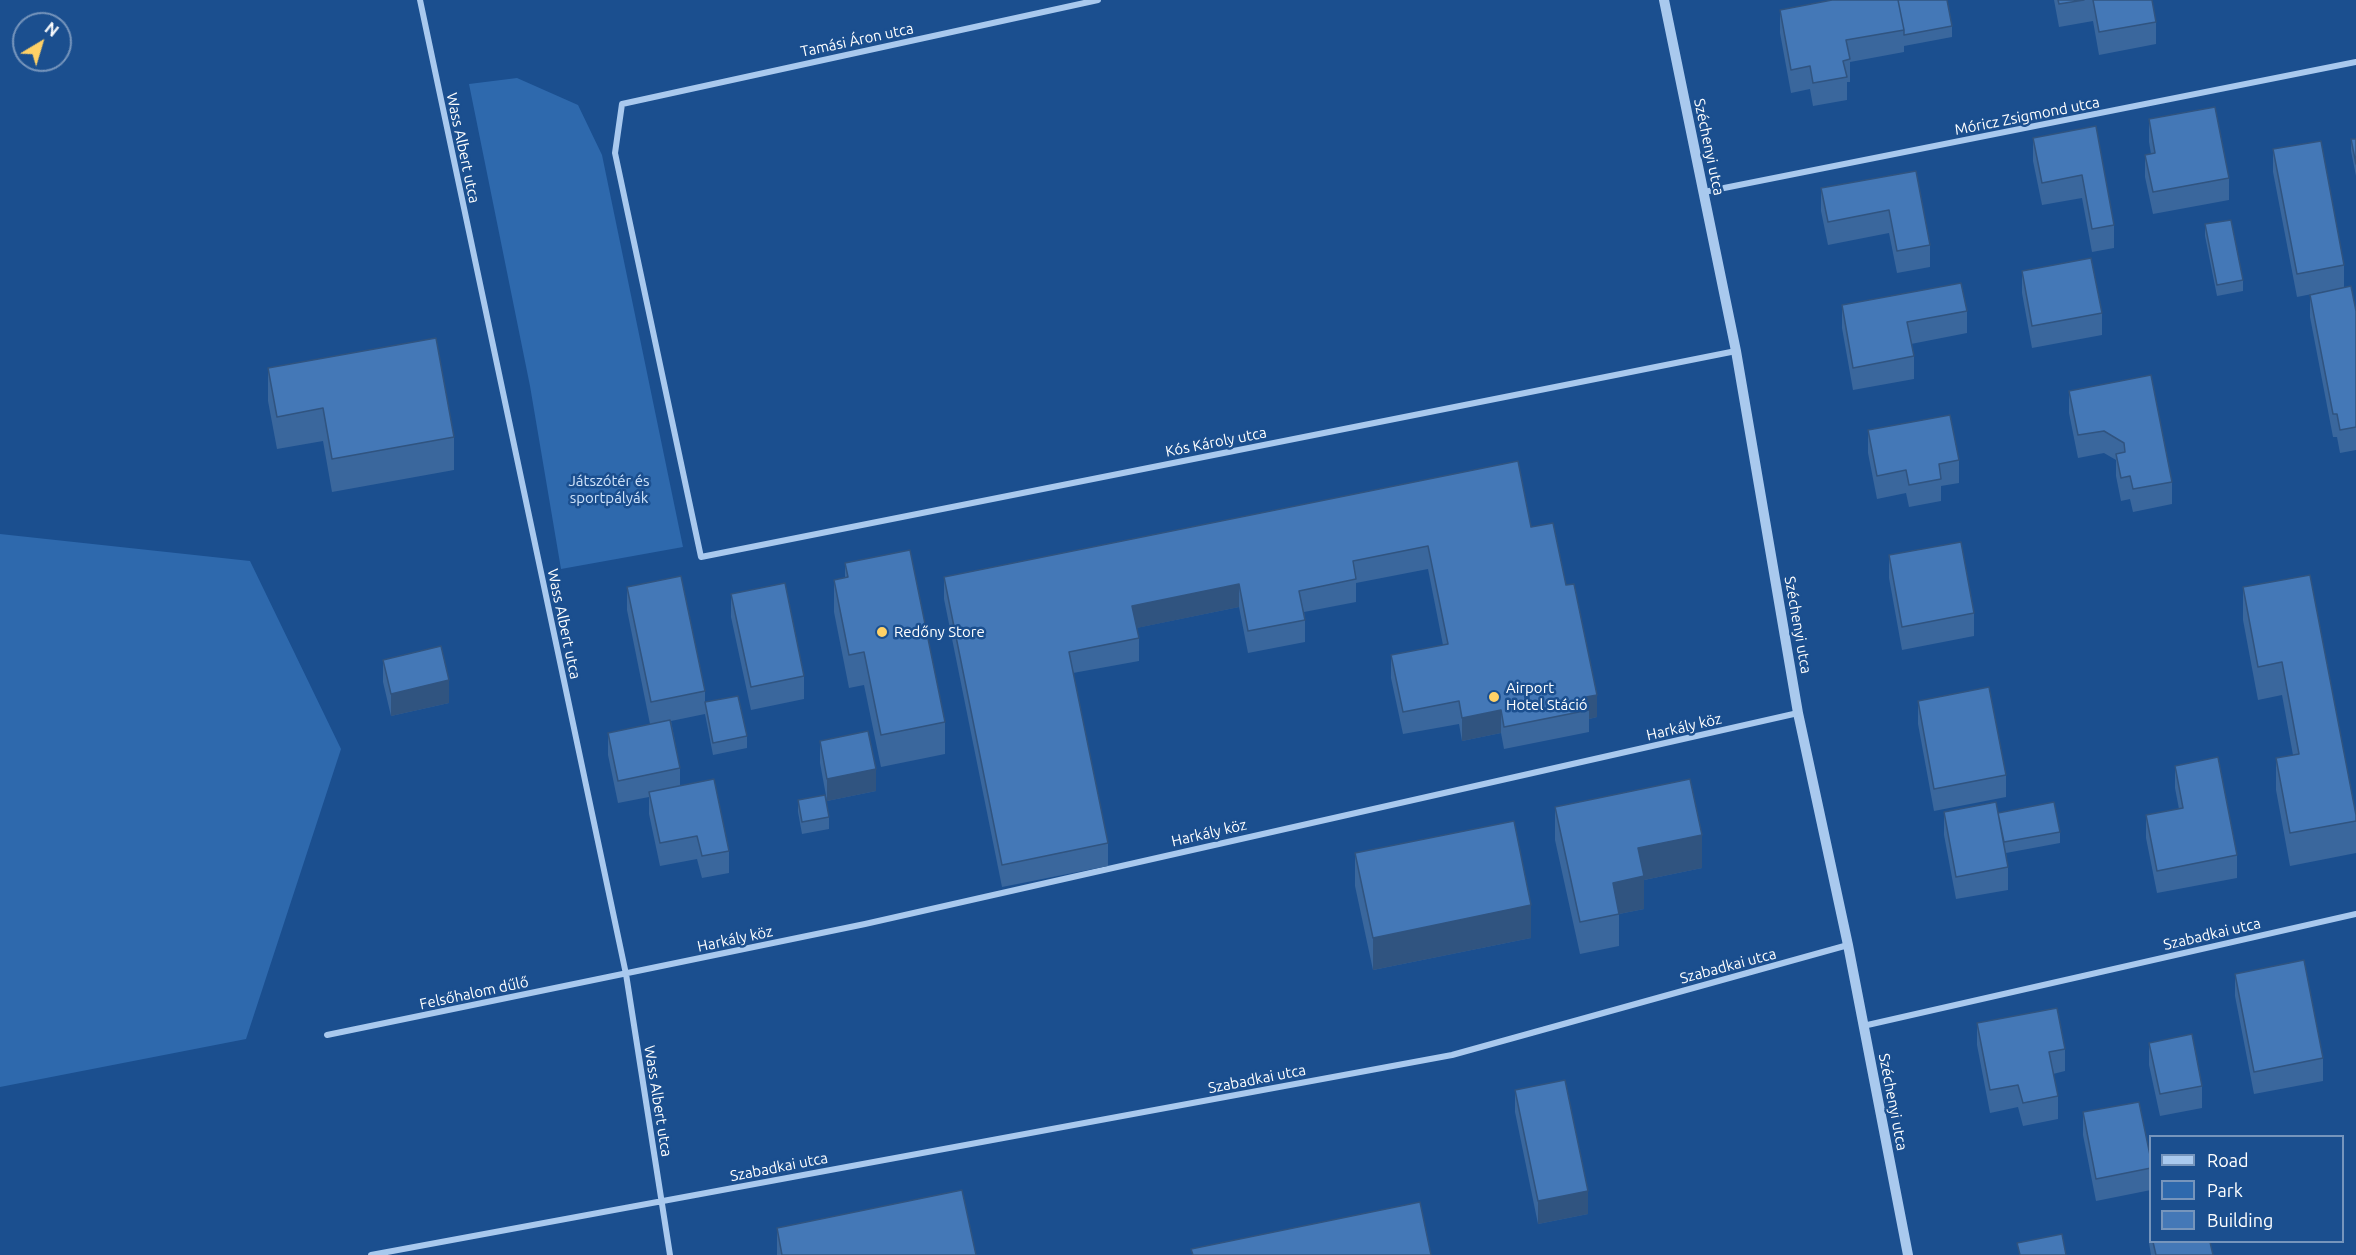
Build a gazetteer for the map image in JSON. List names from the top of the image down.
{
  "streets": {
    "street": [
      "Tamási Áron utca",
      "Móricz Zsigmond utca",
      "Széchenyi utca",
      "Wass Albert utca",
      "Kós Károly utca",
      "Harkály köz",
      "Szabadkai utca",
      "Felsőhalom dűlő"
    ]
  },
  "crossings": [
    ["Tamási Áron utca", "Kós Károly utca"],
    ["Móricz Zsigmond utca", "Széchenyi utca"],
    ["Széchenyi utca", "Kós Károly utca"],
    ["Széchenyi utca", "Harkály köz"],
    ["Széchenyi utca", "Szabadkai utca"],
    ["Wass Albert utca", "Harkály köz"],
    ["Wass Albert utca", "Szabadkai utca"],
    ["Wass Albert utca", "Felsőhalom dűlő"],
    ["Harkály köz", "Felsőhalom dűlő"]
  ],
  "parks": ["Játszótér és sportpályák"],
  "places": ["Redőny Store", "Airport Hotel Stáció"],
  "legend": ["Road", "Park", "Building"],
  "north": "top right"
}
